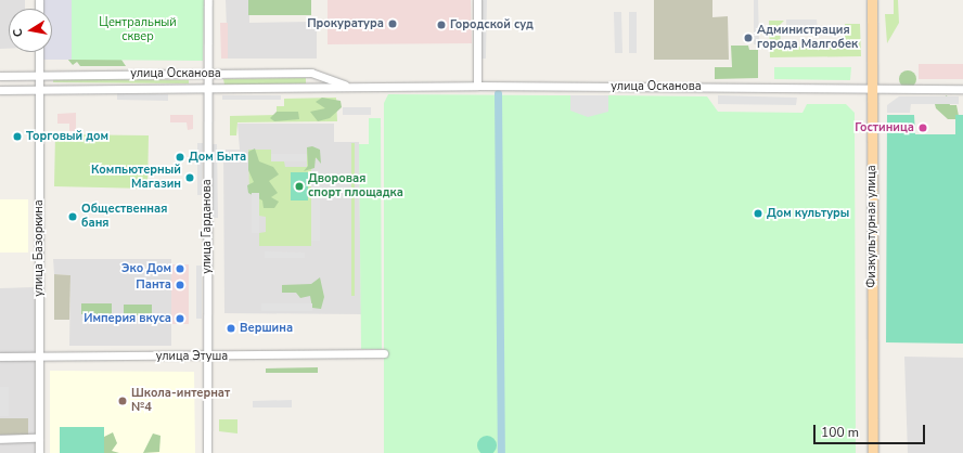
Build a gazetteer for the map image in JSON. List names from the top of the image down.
{
  "streets": {
    "main road": ["Физкультурная улица"],
    "street": [
      "улица Осканова",
      "улица Гарданова",
      "улица Базоркина",
      "улица Этуша"
    ]
  },
  "crossings": [
    ["улица Осканова", "улица Гарданова"],
    ["улица Осканова", "Физкультурная улица"],
    ["улица Осканова", "улица Базоркина"],
    ["улица Гарданова", "улица Этуша"],
    ["улица Базоркина", "улица Этуша"]
  ],
  "parks": ["Центральный сквер"],
  "places": [
    "Прокуратура",
    "Городской суд",
    "Администрация города Малгобек",
    "Гостиница",
    "Торговый дом",
    "Дом Быта",
    "Компьютерный Магазин",
    "Дворовая спорт площадка",
    "Дом культуры",
    "Общественная баня",
    "Эко Дом",
    "Панта",
    "Империя вкуса",
    "Вершина",
    "Школа-интернат №4"
  ],
  "scale_bar": "100 m",
  "north": "left"
}
